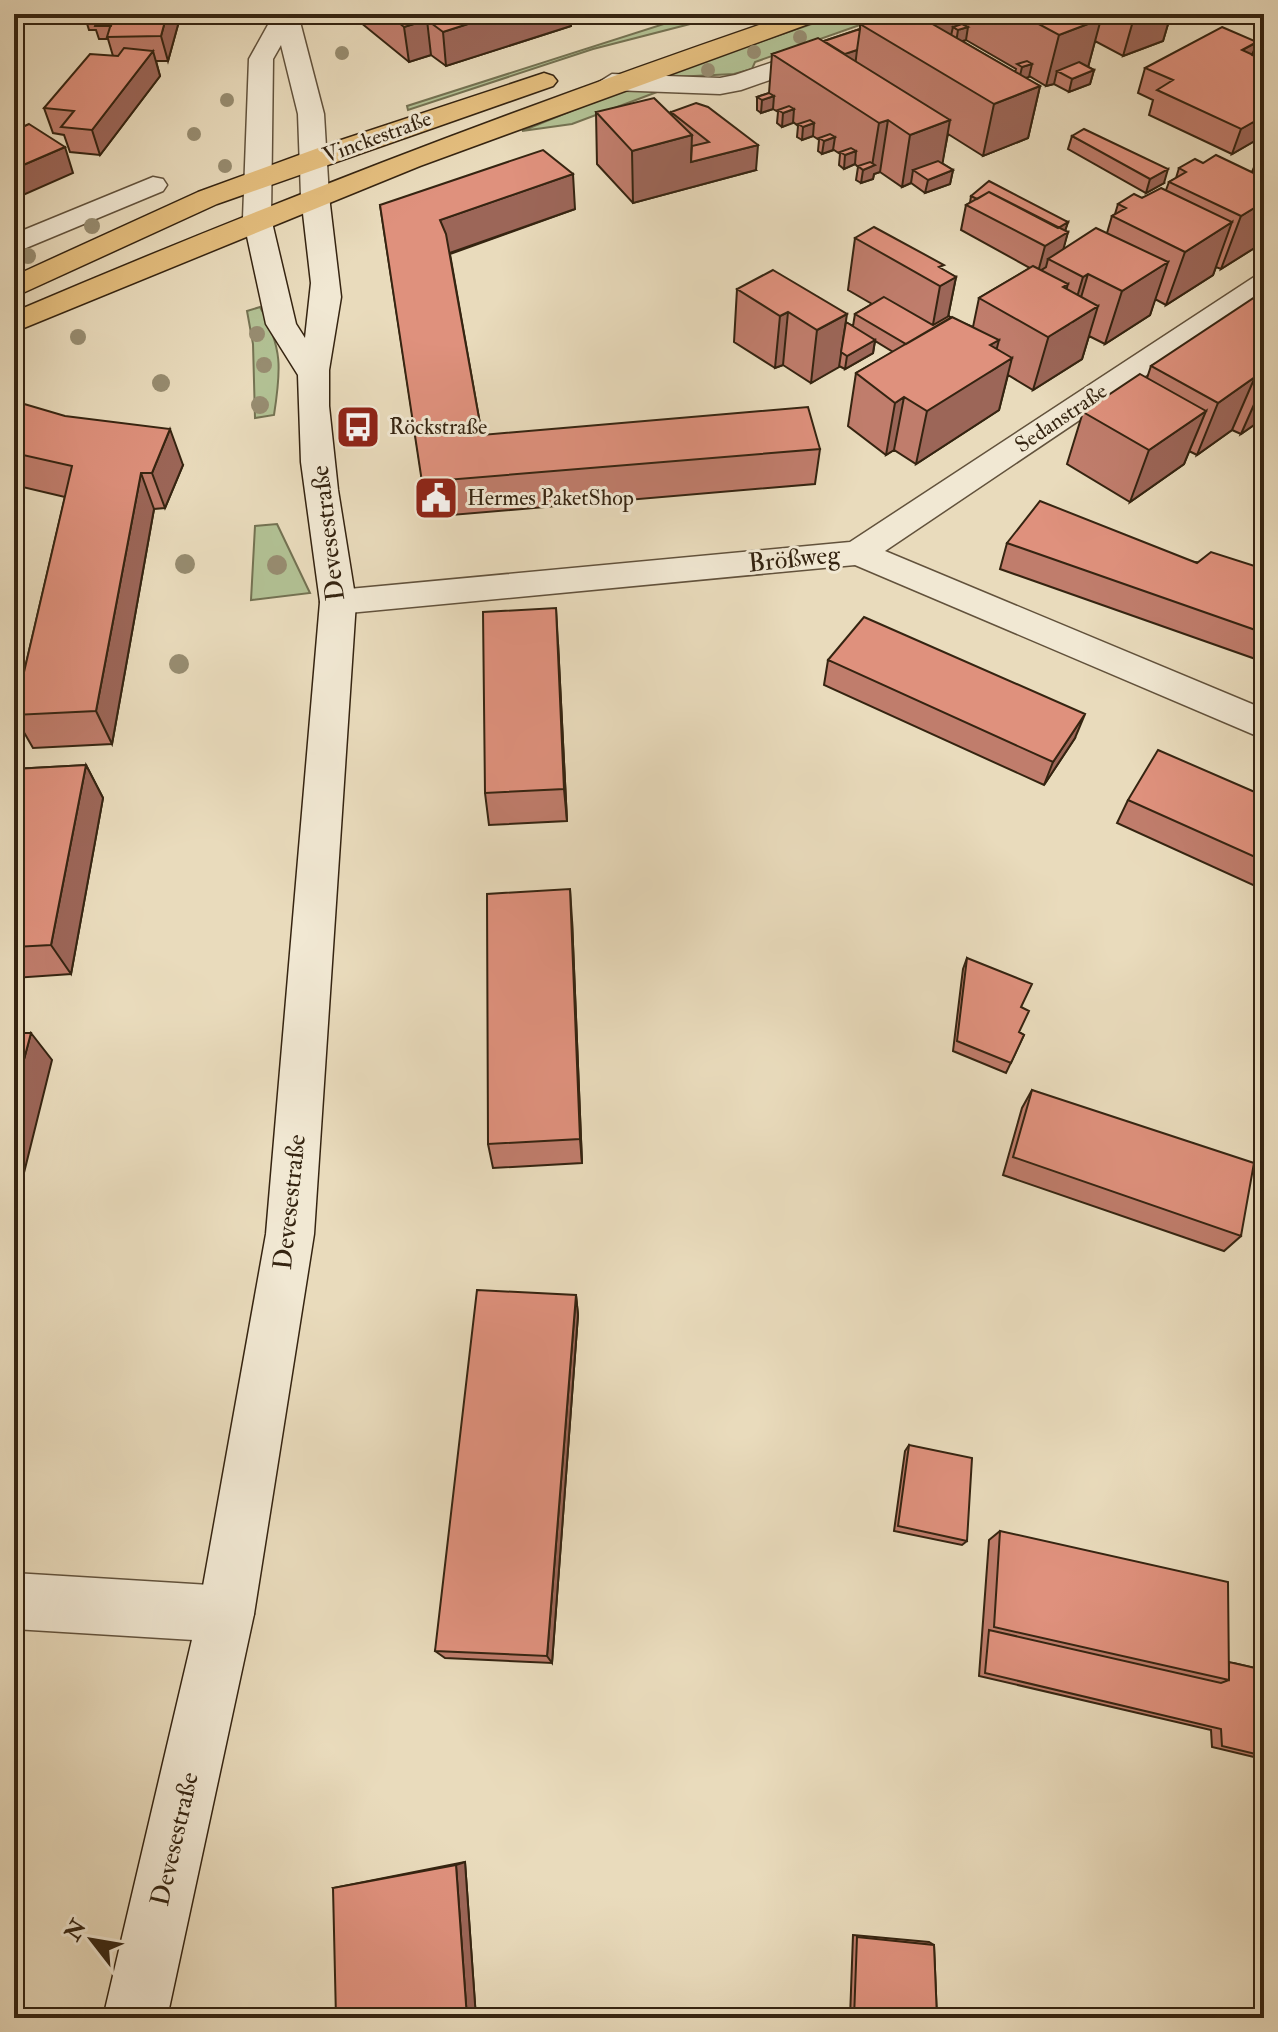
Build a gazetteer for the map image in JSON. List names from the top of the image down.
{
  "streets": {
    "main road": ["Vinckestraße"],
    "street": ["Sedanstraße", "Devesestraße", "Brößweg"]
  },
  "crossings": [
    ["Vinckestraße", "Devesestraße"],
    ["Sedanstraße", "Brößweg"],
    ["Devesestraße", "Brößweg"]
  ],
  "places": {
    "bus stop": ["Röckstraße"],
    "public building": ["Hermes PaketShop"]
  },
  "north": "top left"
}
